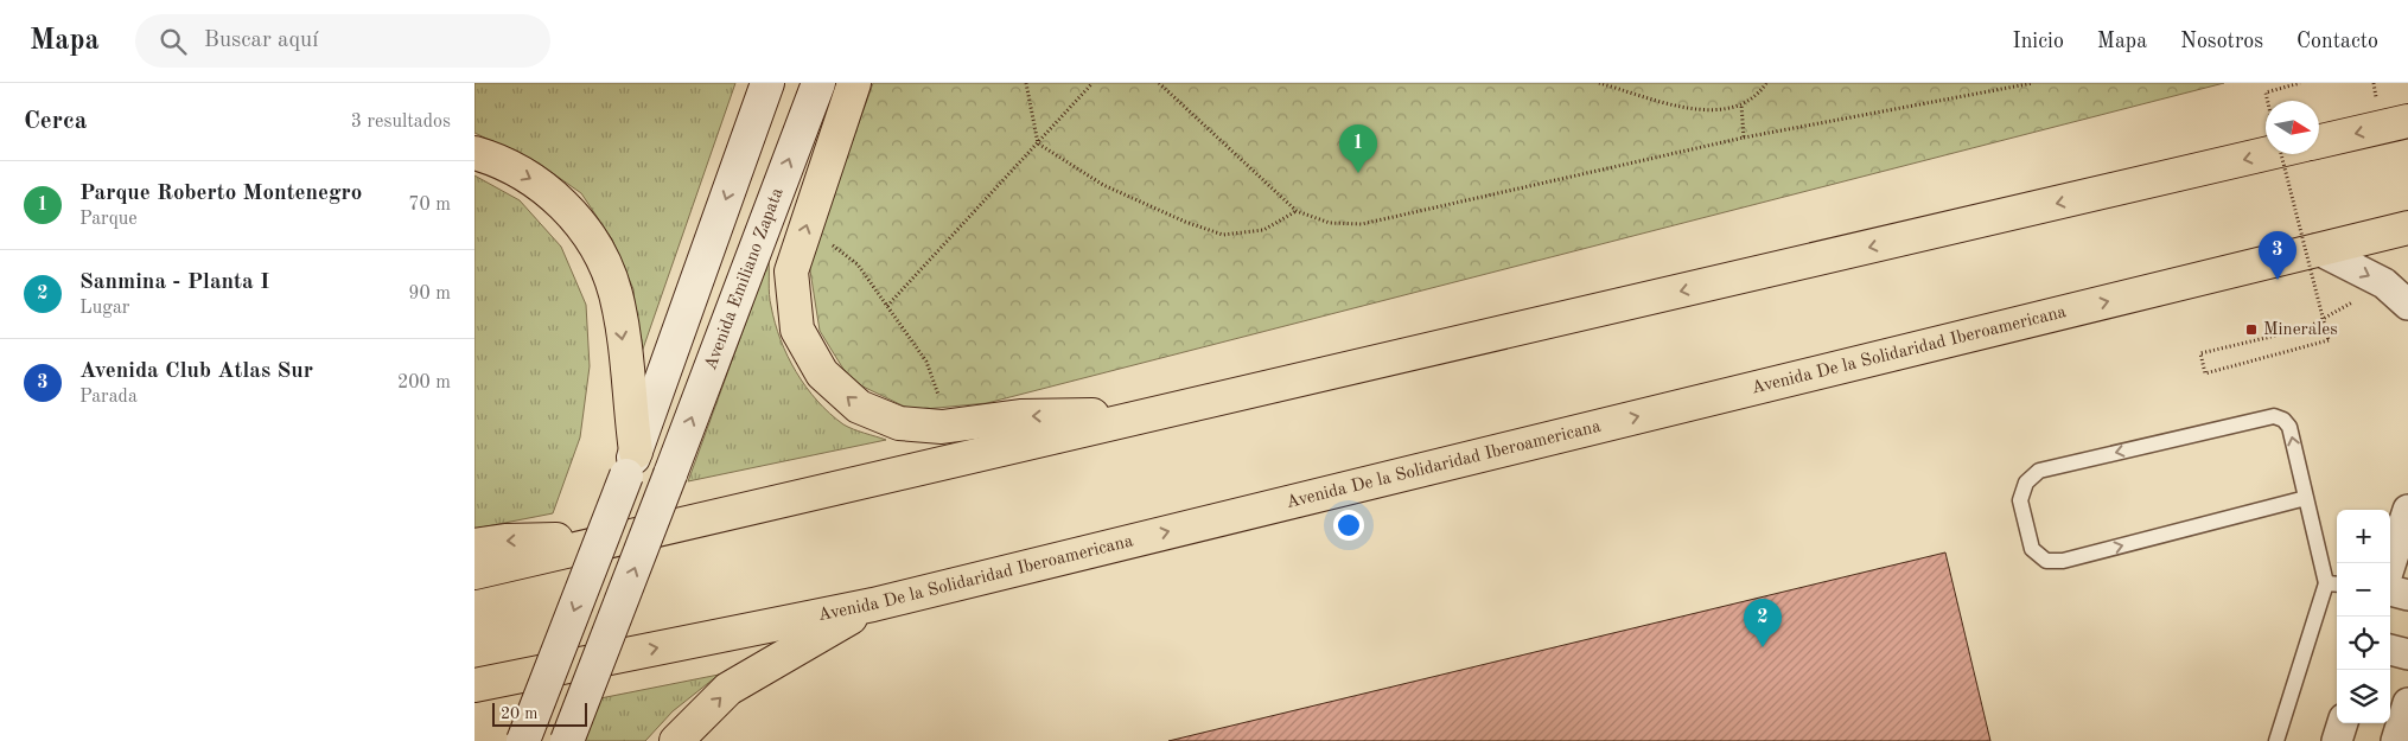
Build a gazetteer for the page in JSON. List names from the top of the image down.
{
  "streets": {
    "highway": ["Avenida De la Solidaridad Iberoamericana"],
    "main road": ["Avenida Emiliano Zapata"]
  },
  "places": {
    "transit": ["Minerales"]
  },
  "scale_bar": "20 m",
  "north": "right",
  "page": {
    "header": "Mapa",
    "search": "Buscar aquí",
    "nav": [
      "Inicio",
      "Mapa",
      "Nosotros",
      "Contacto"
    ],
    "heading": ["Cerca", "3 resultados"],
    "pins": ["1", "3", "2"],
    "list": [
      {
        "mark": "1",
        "name": "Parque Roberto Montenegro",
        "note": "Parque",
        "value": "70 m"
      },
      {
        "mark": "2",
        "name": "Sanmina - Planta I",
        "note": "Lugar",
        "value": "90 m"
      },
      {
        "mark": "3",
        "name": "Avenida Club Atlas Sur",
        "note": "Parada",
        "value": "200 m"
      }
    ],
    "map_buttons": ["+", "−"],
    "scale": "20 m"
  }
}
